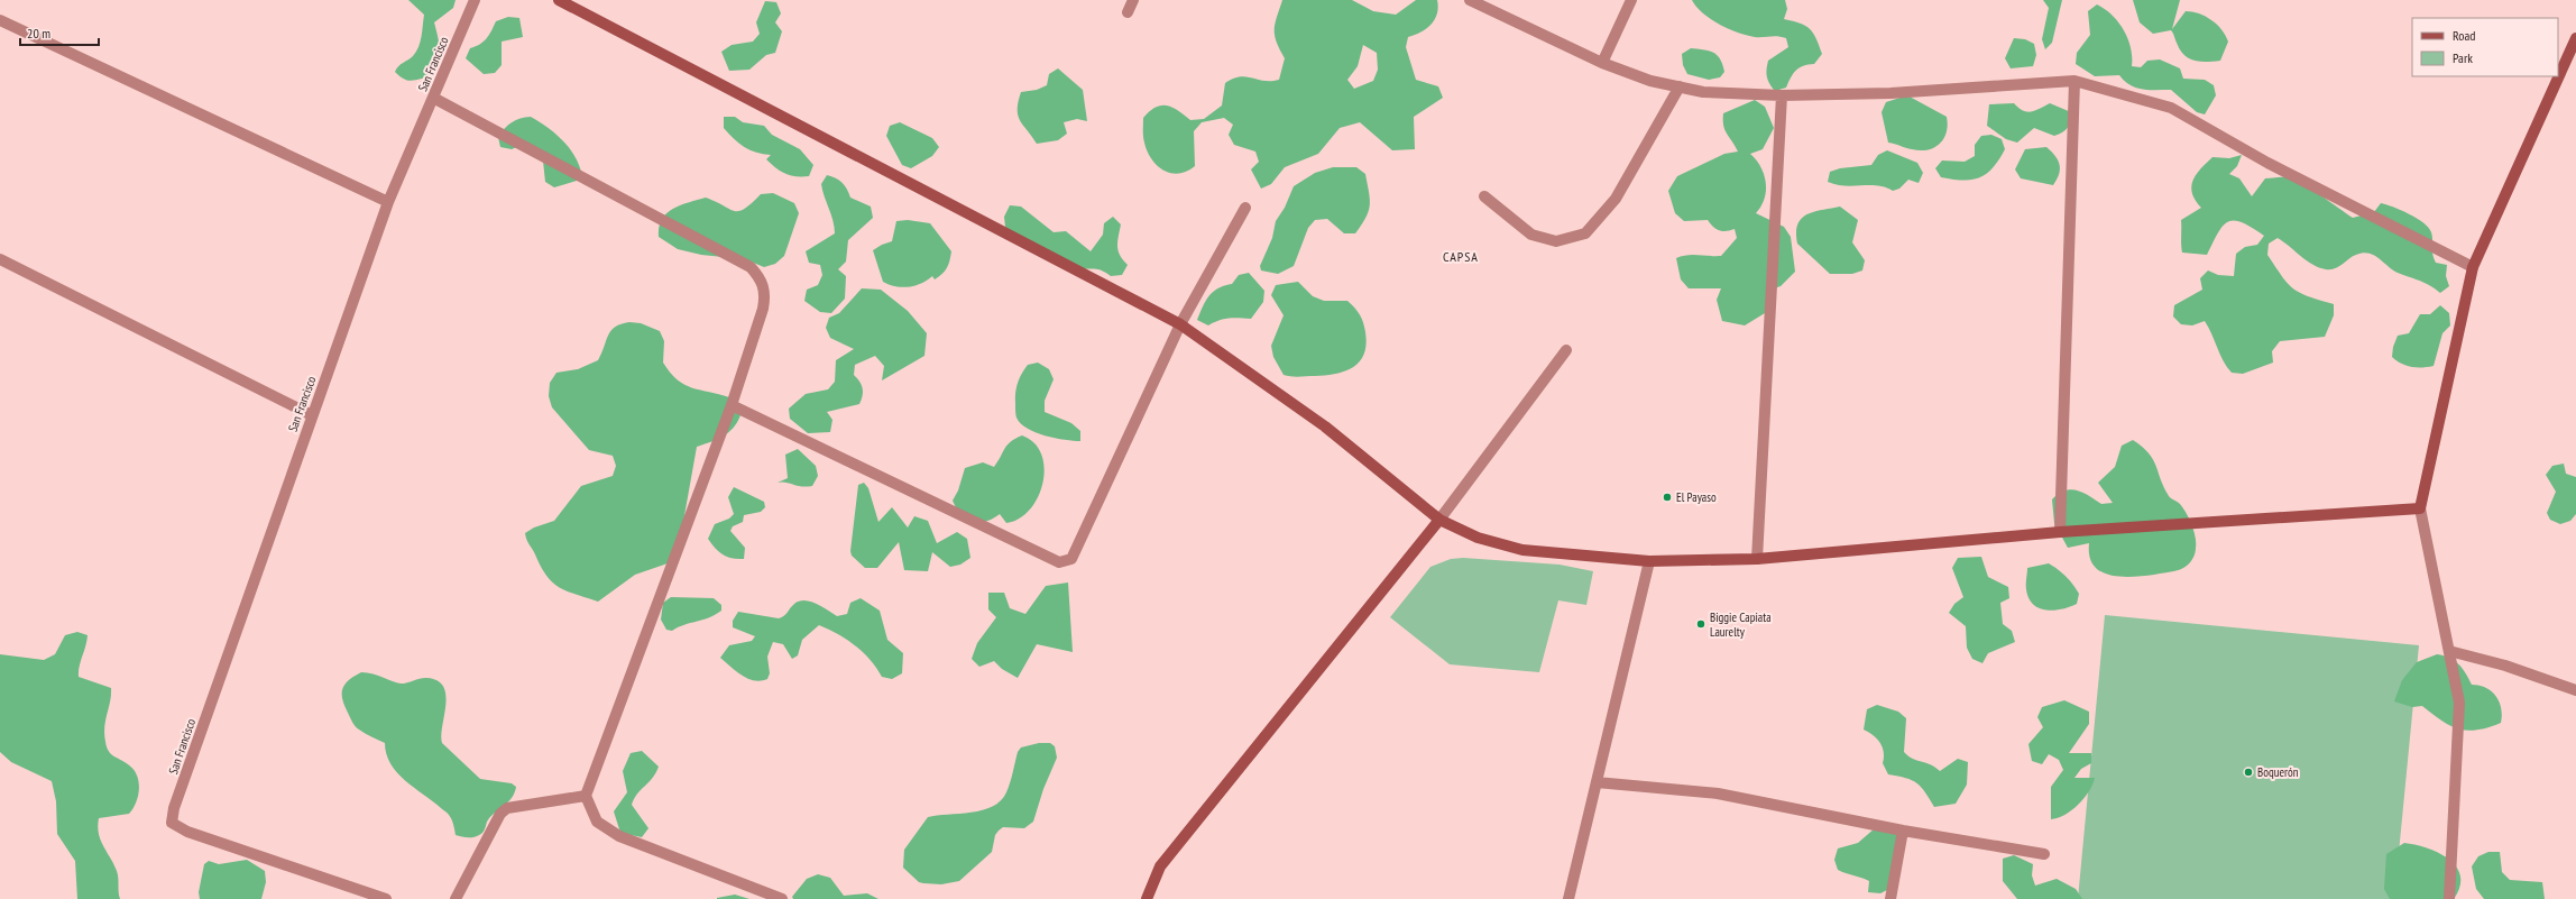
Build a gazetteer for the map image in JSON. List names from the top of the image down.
{
  "streets": {
    "street": ["San Francisco"]
  },
  "districts": ["CAPSA"],
  "places": ["El Payaso", "Biggie Capiata Laurelty", "Boquerón"],
  "legend": ["Road", "Park"],
  "scale_bar": "20 m"
}
